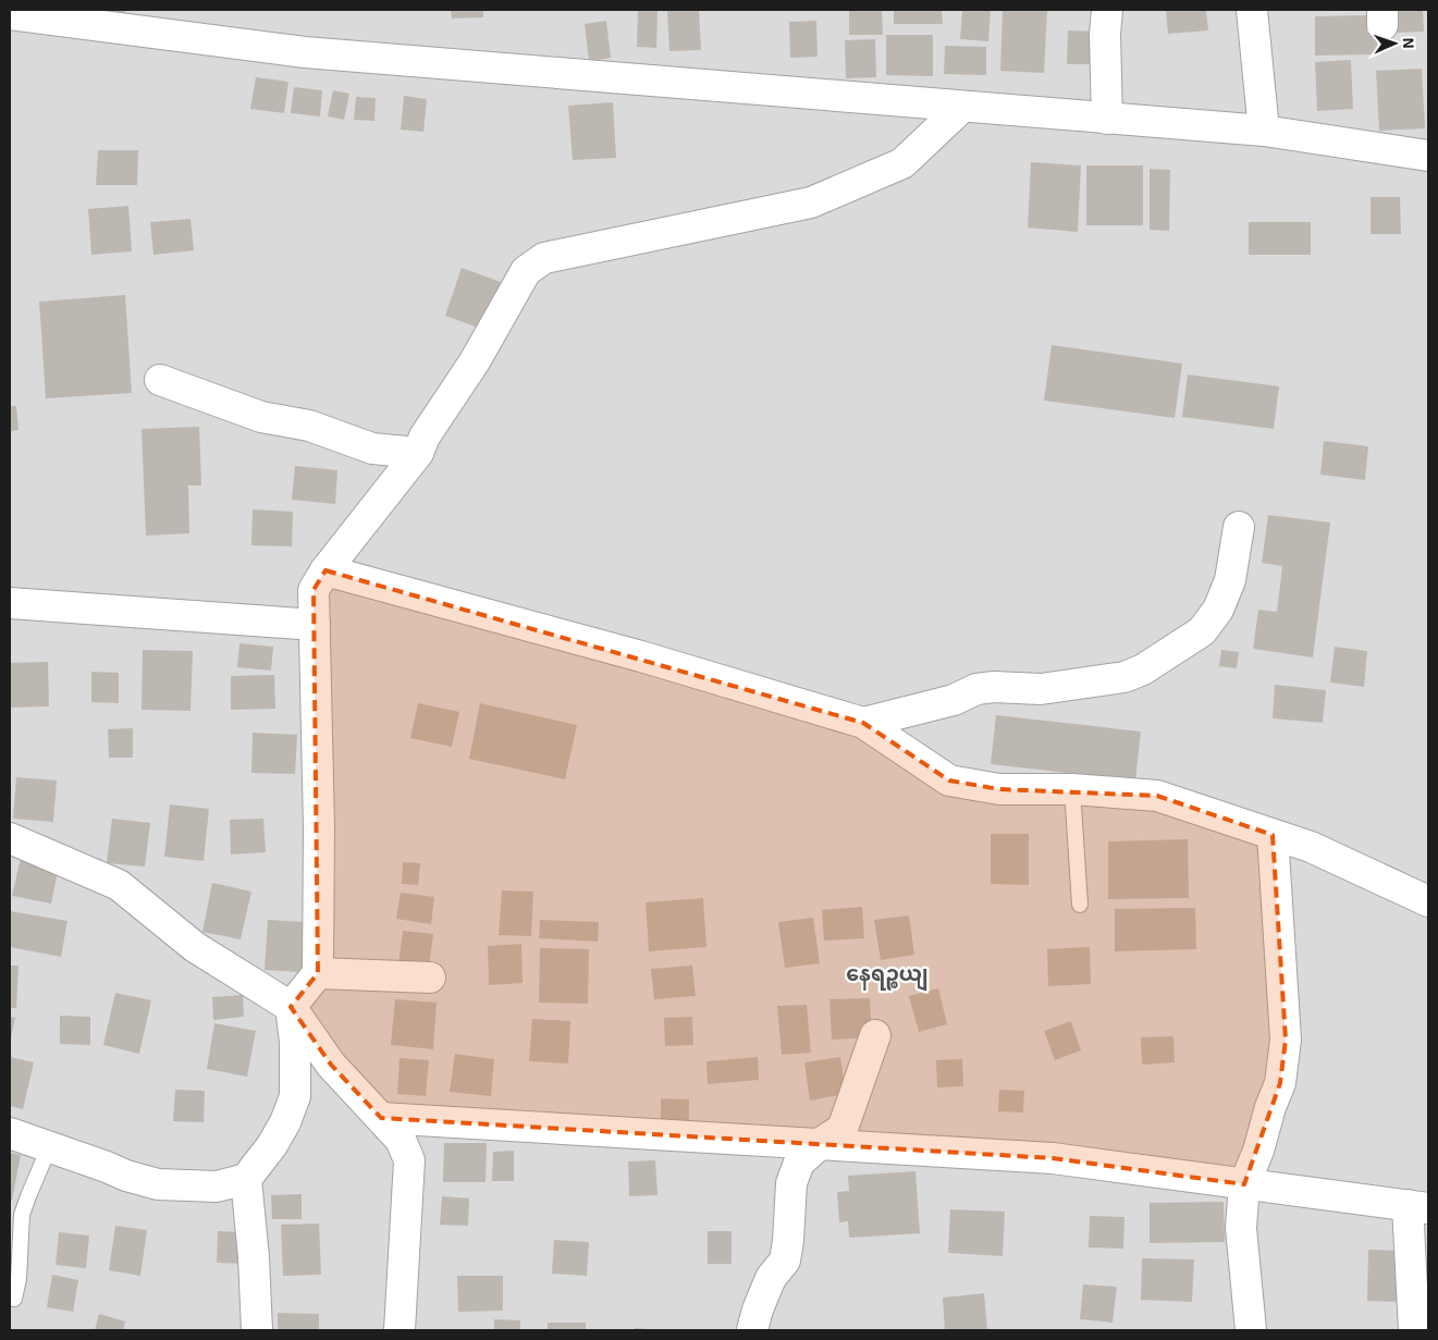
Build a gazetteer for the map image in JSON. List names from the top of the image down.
{
  "districts": ["နေရဉ္စယျ"],
  "north": "right"
}
